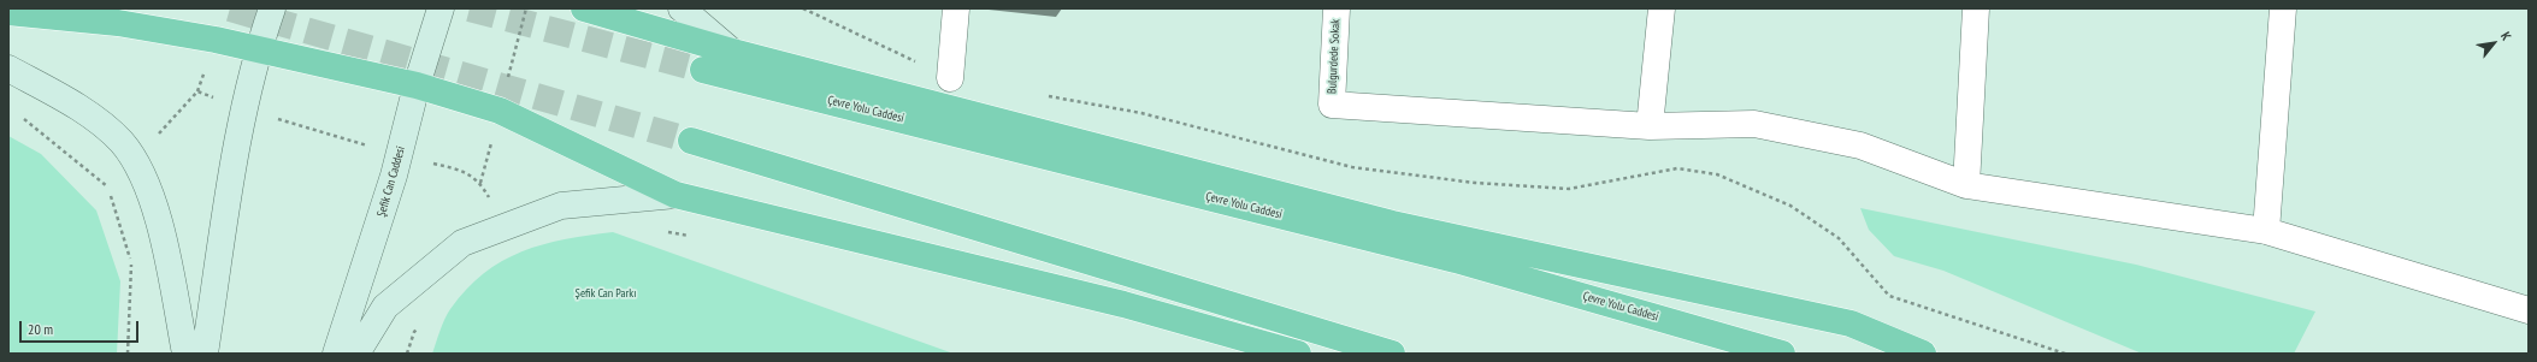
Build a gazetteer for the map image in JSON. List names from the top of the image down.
{
  "streets": {
    "highway": ["Çevre Yolu Caddesi"],
    "main road": ["Şefik Can Caddesi"],
    "street": ["Bulgurdede Sokak"]
  },
  "parks": ["Şefik Can Parkı"],
  "scale_bar": "20 m",
  "north": "top right"
}
